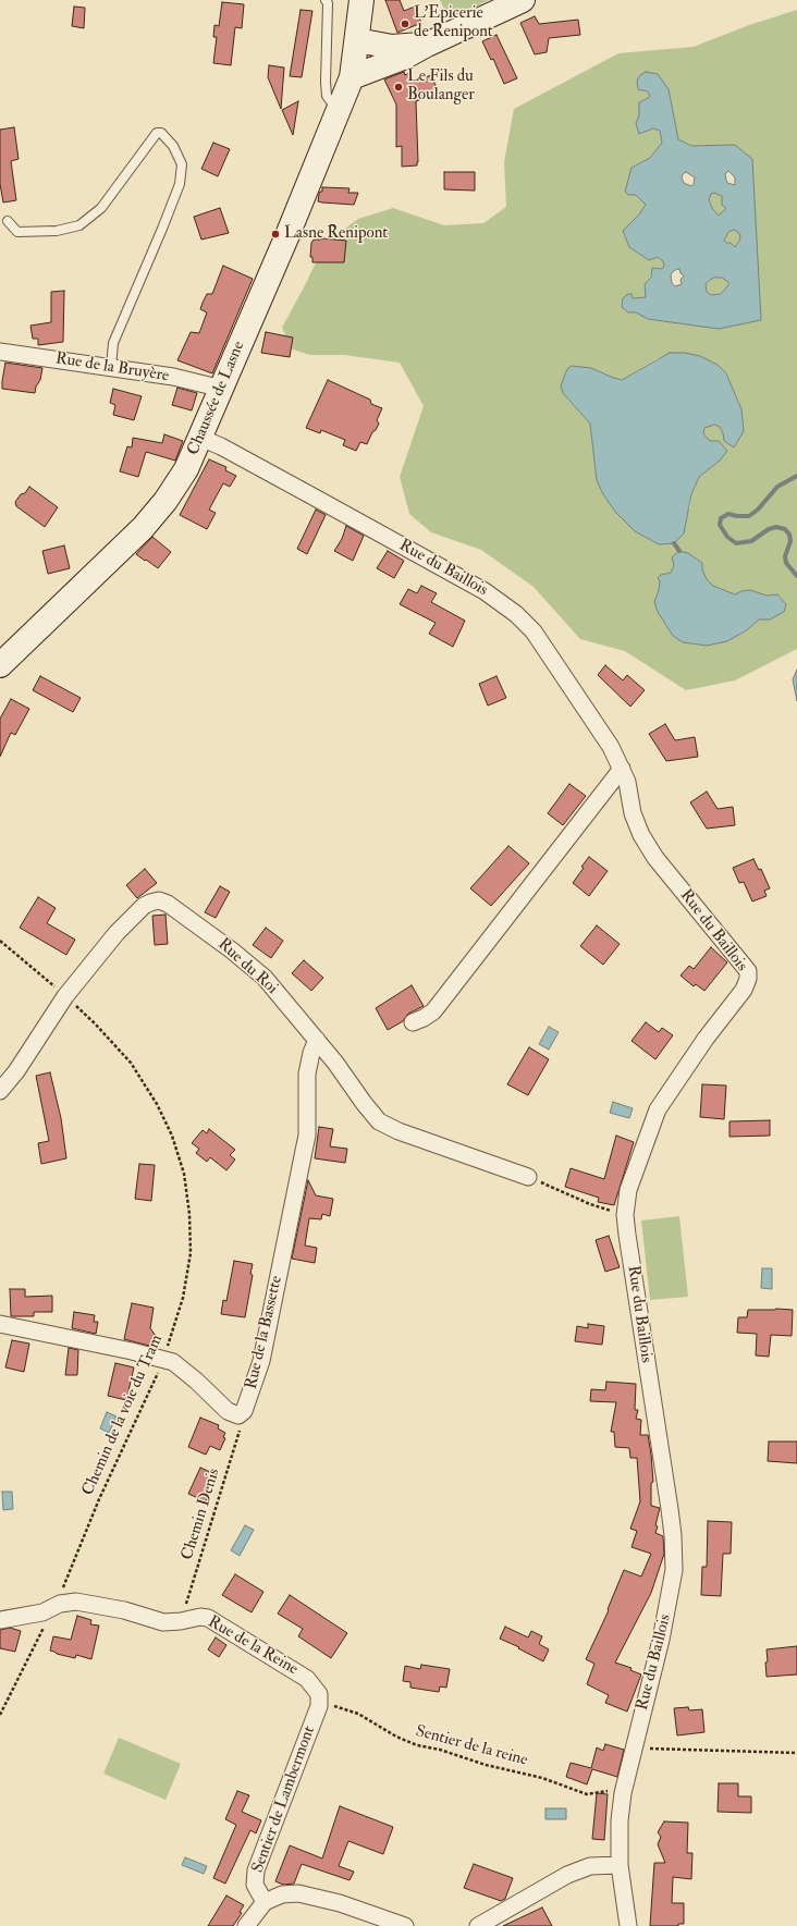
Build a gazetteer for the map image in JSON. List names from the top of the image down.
{
  "streets": {
    "street": [
      "Rue de la Bruyère",
      "Chaussée de Lasne",
      "Rue du Baillois",
      "Rue du Roi",
      "Rue de la Bassette",
      "Rue de la Reine",
      "Sentier de Lambermont"
    ],
    "path": ["Chemin de la voie du Tram", "Chemin Denis", "Sentier de la reine"]
  },
  "crossings": [
    ["Rue de la Bruyère", "Chaussée de Lasne"],
    ["Chaussée de Lasne", "Rue du Baillois"],
    ["Rue du Baillois", "Sentier de la reine"],
    ["Rue du Roi", "Rue de la Bassette"],
    ["Rue du Roi", "Chemin de la voie du Tram"],
    ["Rue de la Bassette", "Chemin Denis"],
    ["Chemin de la voie du Tram", "Rue de la Reine"],
    ["Chemin Denis", "Rue de la Reine"],
    ["Rue de la Reine", "Sentier de la reine"],
    ["Rue de la Reine", "Sentier de Lambermont"],
    ["Sentier de la reine", "Sentier de Lambermont"]
  ],
  "places": ["L'Epicerie de Renipont", "Le Fils du Boulanger", "Lasne Renipont"]
}
